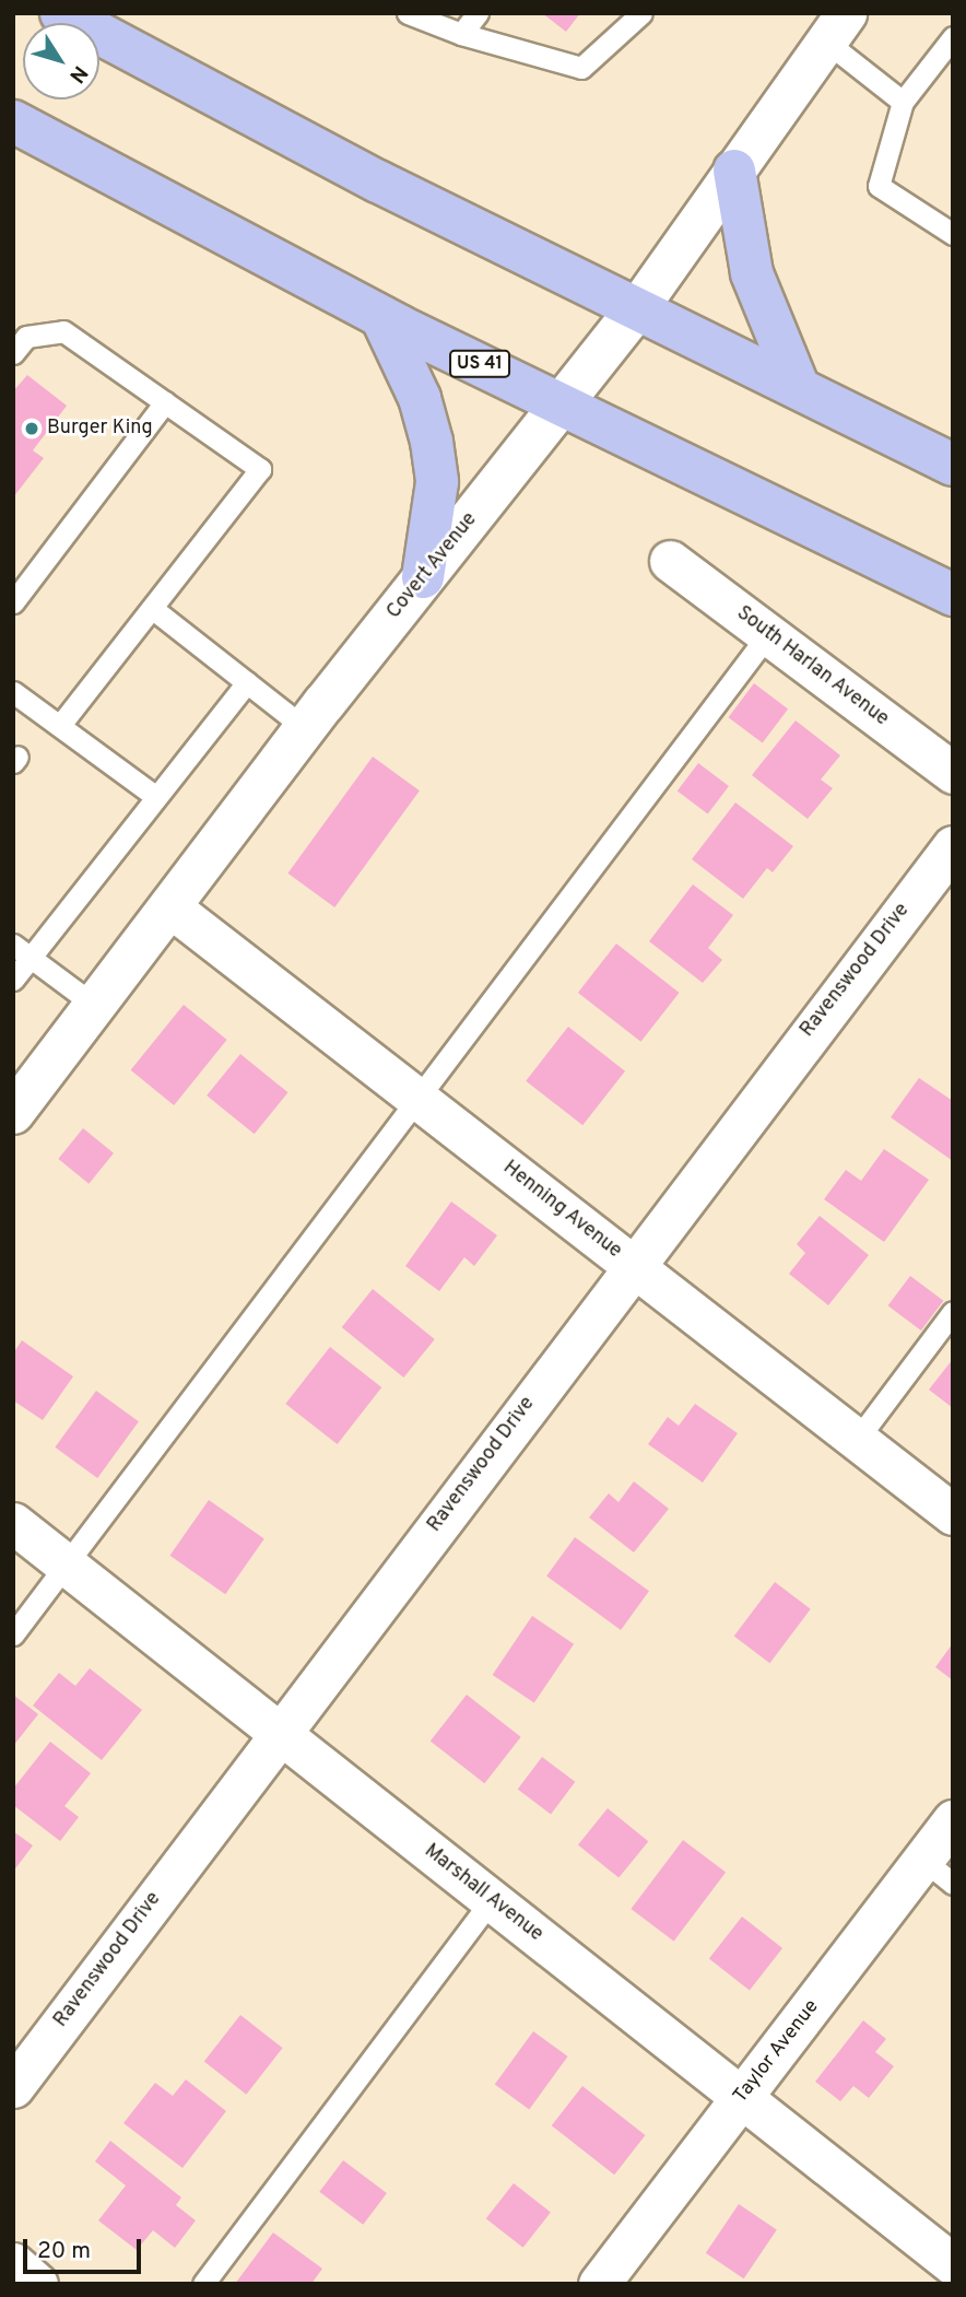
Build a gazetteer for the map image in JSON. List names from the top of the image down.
{
  "streets": {
    "highway": ["US 41"],
    "main road": ["Covert Avenue"],
    "street": [
      "South Harlan Avenue",
      "Ravenswood Drive",
      "Henning Avenue",
      "Marshall Avenue",
      "Taylor Avenue"
    ]
  },
  "crossings": [
    ["US 41", "Covert Avenue"],
    ["Covert Avenue", "Henning Avenue"],
    ["Ravenswood Drive", "Henning Avenue"],
    ["Ravenswood Drive", "Marshall Avenue"],
    ["Marshall Avenue", "Taylor Avenue"]
  ],
  "places": ["Burger King"],
  "scale_bar": "20 m",
  "north": "bottom right"
}
